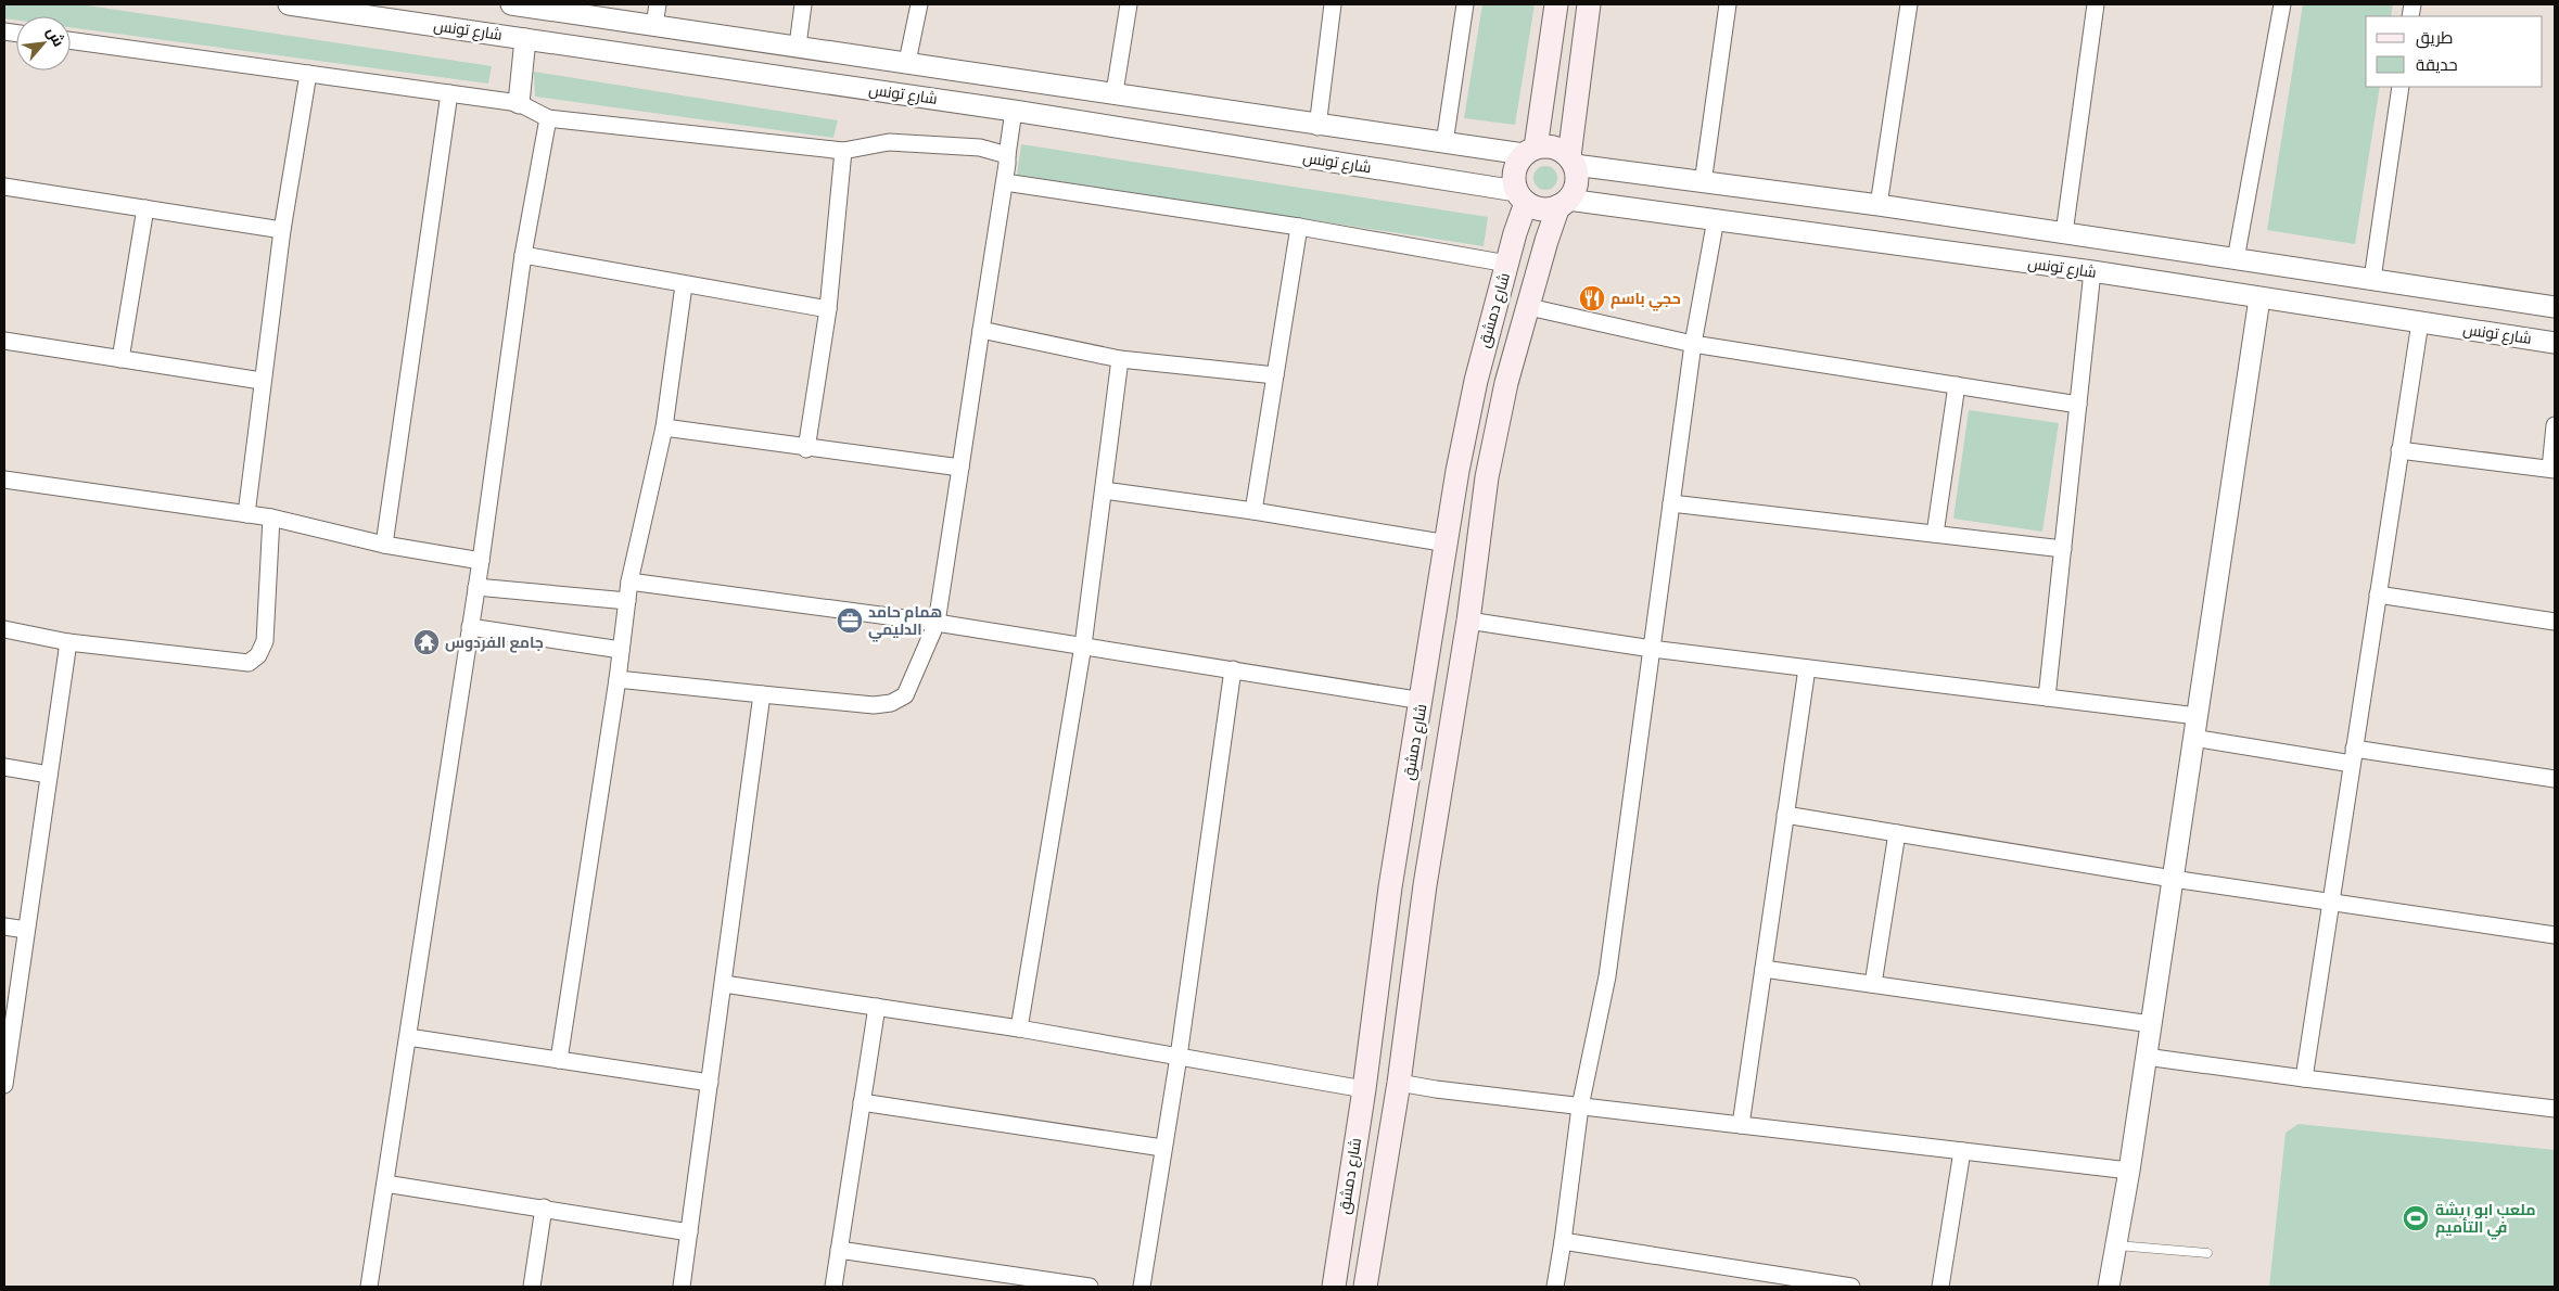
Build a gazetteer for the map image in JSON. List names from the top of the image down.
{
  "streets": {
    "main road": ["شارع دمشق"],
    "street": ["شارع تونس"]
  },
  "crossings": [
    ["شارع تونس", "شارع دمشق"]
  ],
  "places": {
    "restaurant": ["حجي باسم"],
    "office": ["همام حامد الدليمي"],
    "temple": ["جامع الفردوس"],
    "sports": ["ملعب ابو ريشة في التأميم"]
  },
  "legend": ["طريق", "حديقة"],
  "north": "top right"
}
